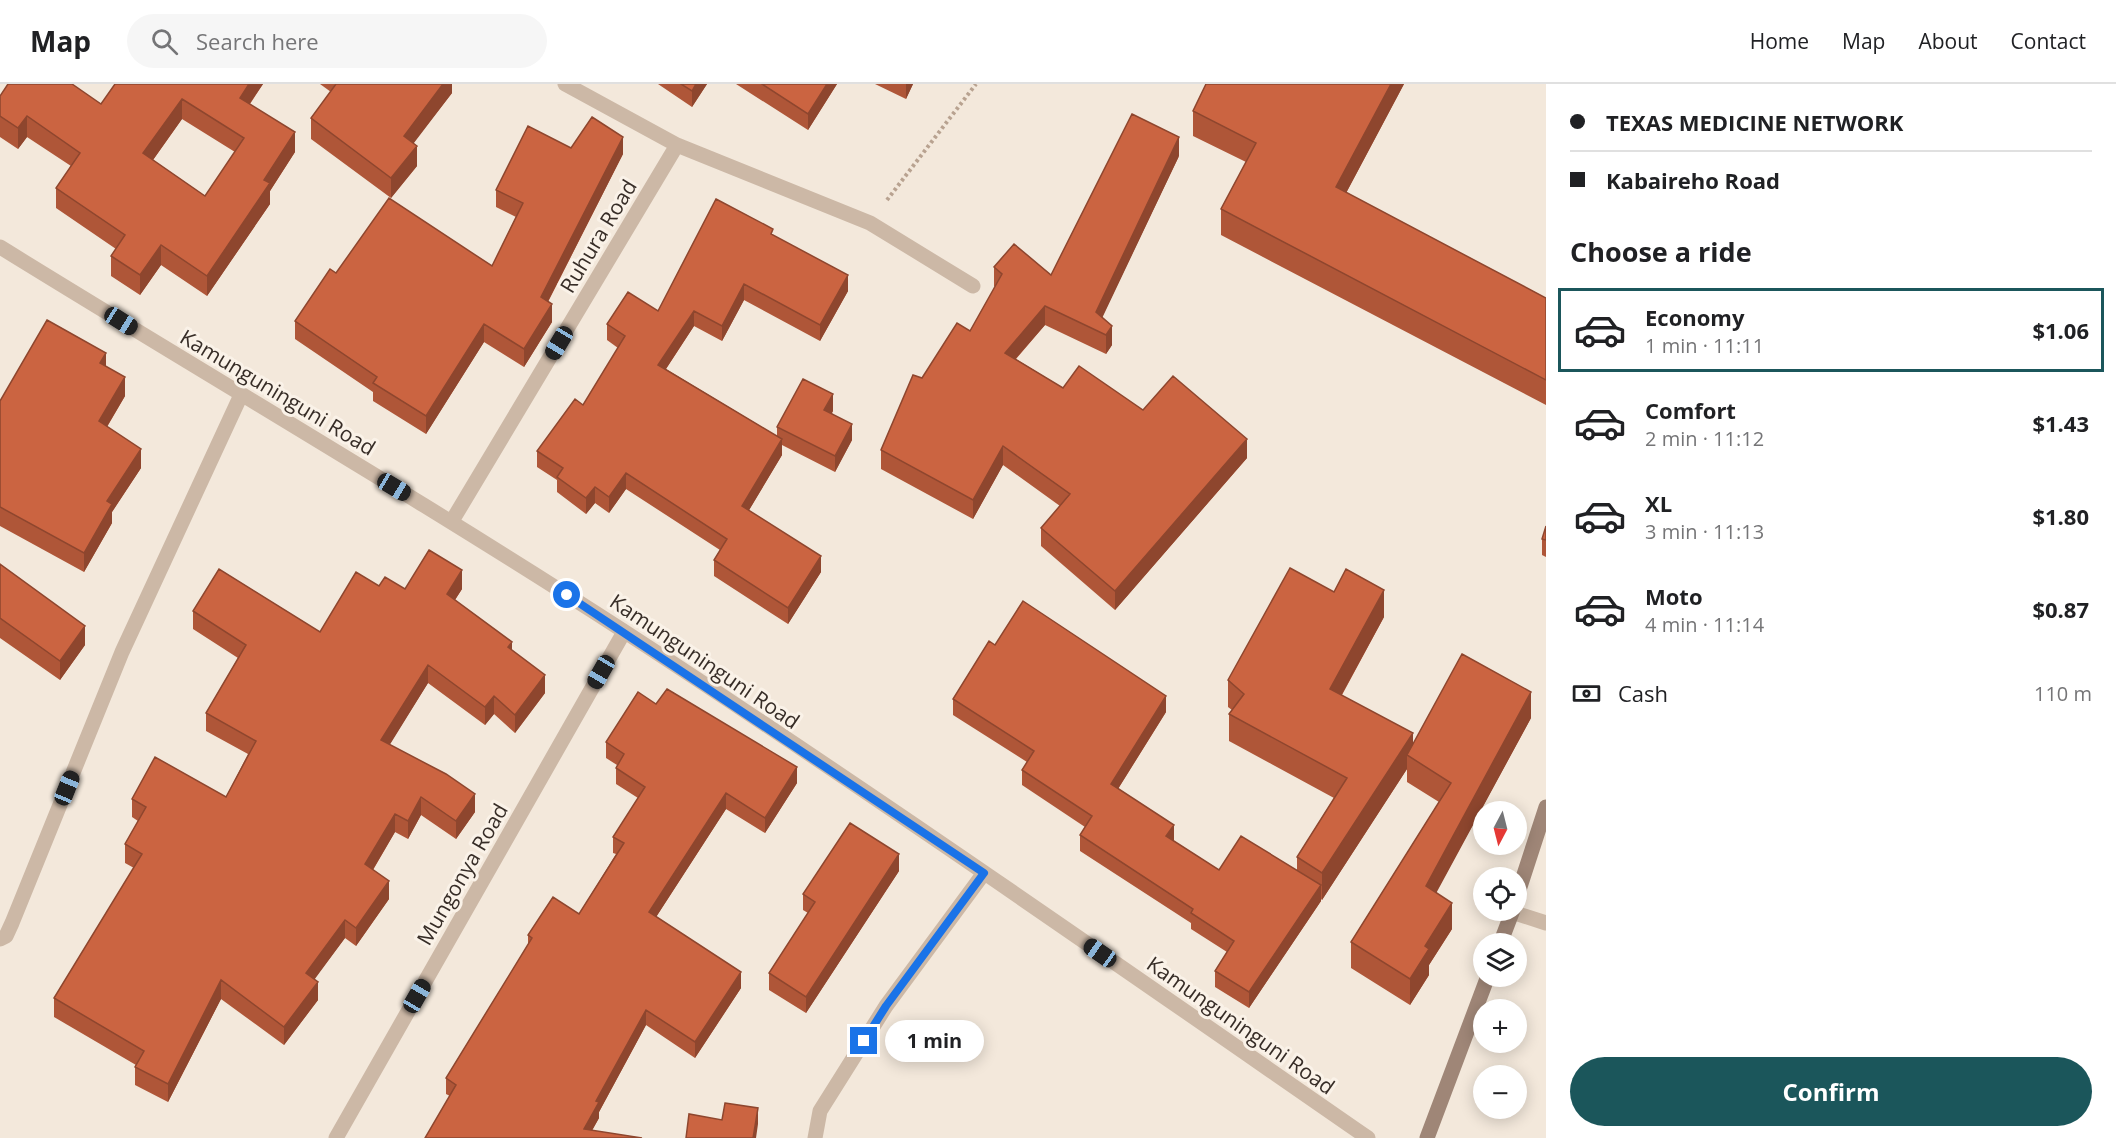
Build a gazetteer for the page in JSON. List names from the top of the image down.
{
  "streets": {
    "street": ["Ruhura Road", "Kamunguninguni Road", "Mungonya Road"]
  },
  "crossings": [
    ["Ruhura Road", "Kamunguninguni Road"],
    ["Kamunguninguni Road", "Mungonya Road"]
  ],
  "north": "bottom",
  "page": {
    "header": "Map",
    "search": "Search here",
    "nav": [
      "Home",
      "Map",
      "About",
      "Contact"
    ],
    "banner": ["TEXAS MEDICINE NETWORK", "Kabaireho Road"],
    "heading": "Choose a ride",
    "list": [
      {
        "name": "Economy",
        "note": "1 min · 11:11",
        "value": "$1.06"
      },
      {
        "name": "Comfort",
        "note": "2 min · 11:12",
        "value": "$1.43"
      },
      {
        "name": "XL",
        "note": "3 min · 11:13",
        "value": "$1.80"
      },
      {
        "name": "Moto",
        "note": "4 min · 11:14",
        "value": "$0.87"
      }
    ],
    "pay": ["Cash", "110 m"],
    "map_buttons": ["+", "−"],
    "bubble": "1 min",
    "buttons": "Confirm"
  }
}
